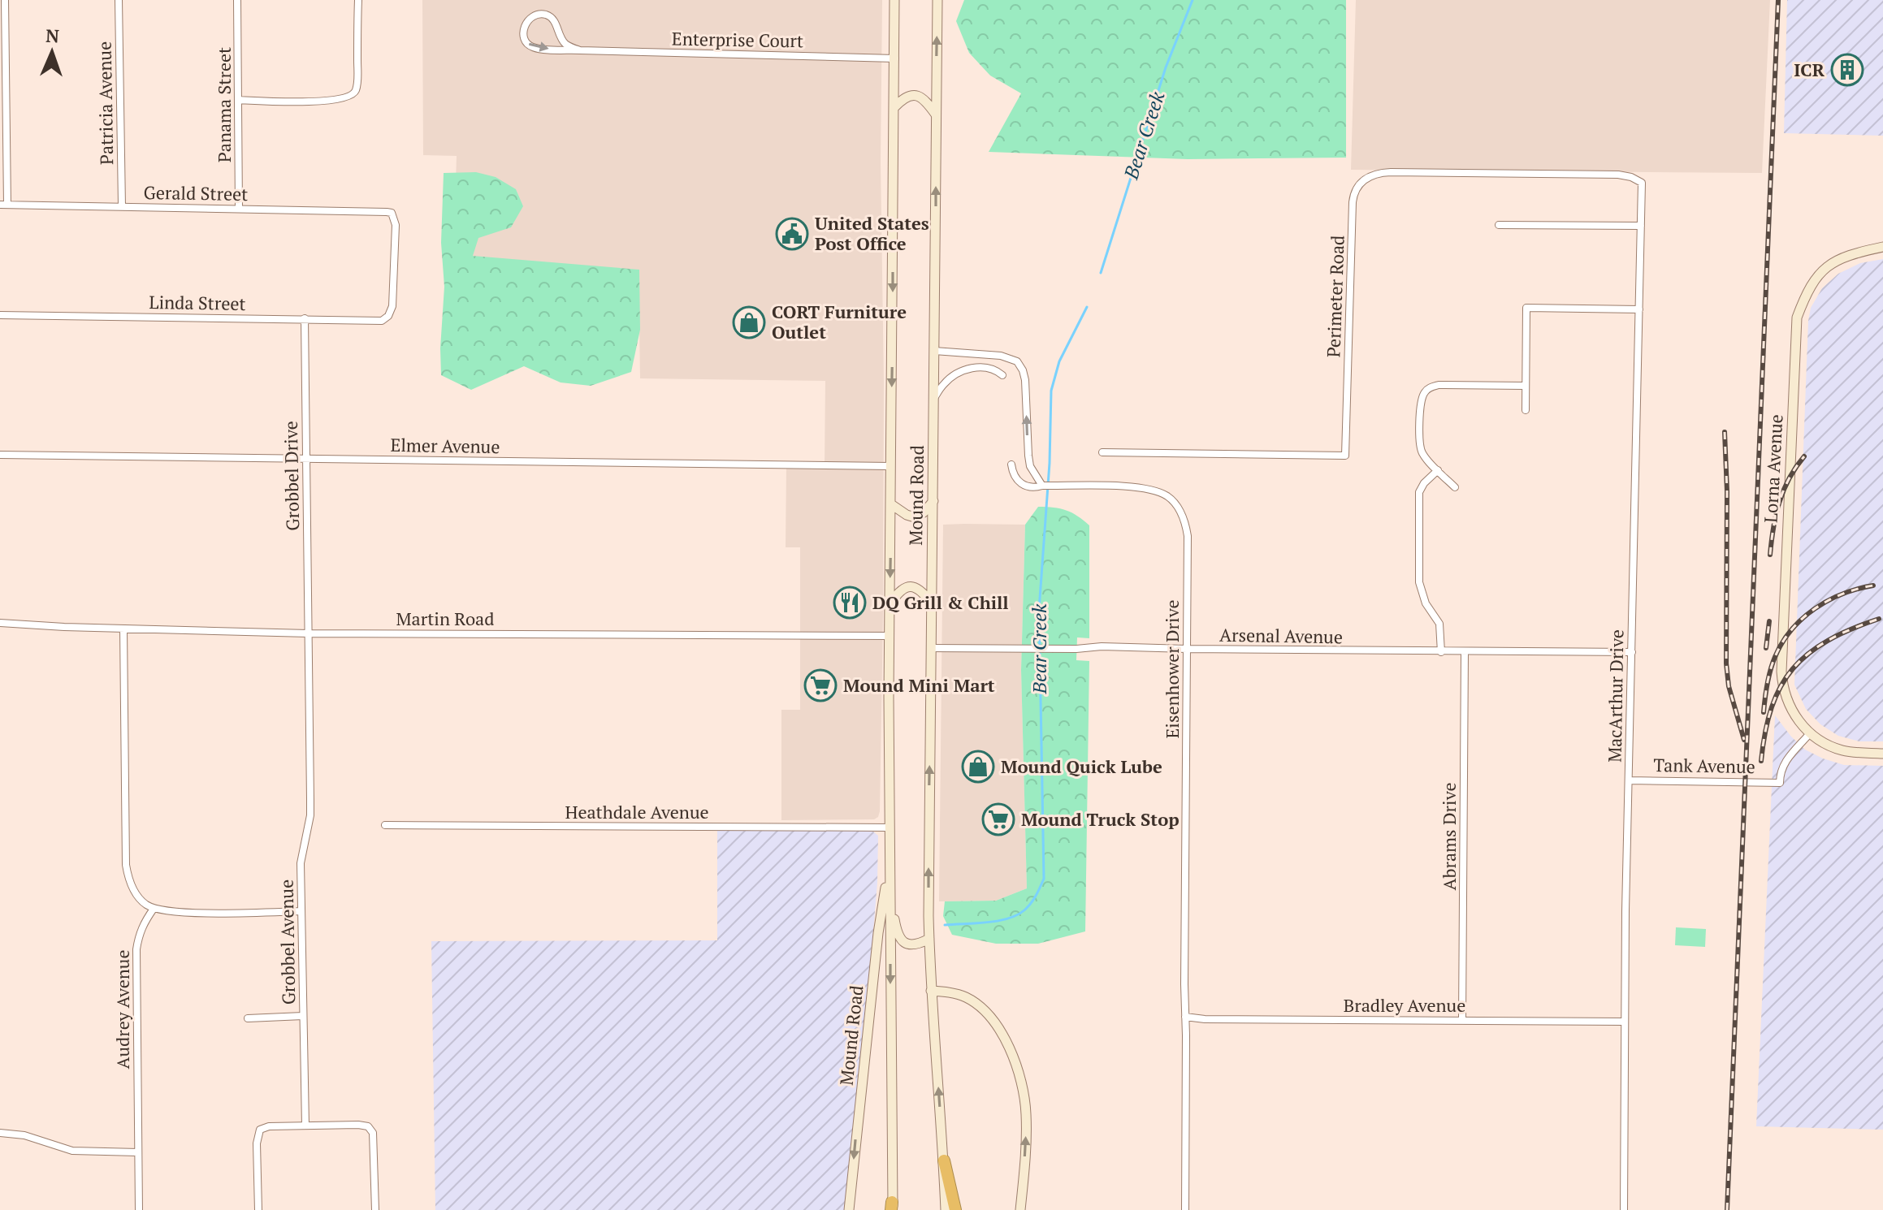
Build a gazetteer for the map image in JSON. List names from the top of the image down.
{
  "streets": {
    "main road": ["Lorna Avenue", "Mound Road"],
    "street": [
      "Enterprise Court",
      "Patricia Avenue",
      "Panama Street",
      "Gerald Street",
      "Perimeter Road",
      "Linda Street",
      "Elmer Avenue",
      "Grobbel Drive",
      "Martin Road",
      "Arsenal Avenue",
      "Eisenhower Drive",
      "MacArthur Drive",
      "Tank Avenue",
      "Heathdale Avenue",
      "Abrams Drive",
      "Grobbel Avenue",
      "Bradley Avenue",
      "Audrey Avenue"
    ]
  },
  "crossings": [
    ["Enterprise Court", "Mound Road"],
    ["Patricia Avenue", "Gerald Street"],
    ["Panama Street", "Gerald Street"],
    ["Gerald Street", "Linda Street"],
    ["Perimeter Road", "MacArthur Drive"],
    ["Linda Street", "Grobbel Drive"],
    ["Elmer Avenue", "Grobbel Drive"],
    ["Elmer Avenue", "Mound Road"],
    ["Lorna Avenue", "Tank Avenue"],
    ["Grobbel Drive", "Martin Road"],
    ["Grobbel Drive", "Grobbel Avenue"],
    ["Mound Road", "Martin Road"],
    ["Mound Road", "Arsenal Avenue"],
    ["Mound Road", "Heathdale Avenue"],
    ["Martin Road", "Grobbel Avenue"],
    ["Arsenal Avenue", "Eisenhower Drive"],
    ["Arsenal Avenue", "MacArthur Drive"],
    ["Arsenal Avenue", "Abrams Drive"],
    ["Eisenhower Drive", "Bradley Avenue"],
    ["MacArthur Drive", "Tank Avenue"],
    ["MacArthur Drive", "Bradley Avenue"],
    ["Abrams Drive", "Bradley Avenue"]
  ],
  "water": ["Bear Creek"],
  "places": {
    "building": ["ICR"],
    "public building": ["United States Post Office"],
    "shop": ["CORT Furniture Outlet", "Mound Quick Lube"],
    "restaurant": ["DQ Grill & Chill"],
    "supermarket": ["Mound Mini Mart", "Mound Truck Stop"]
  },
  "north": "top"
}
